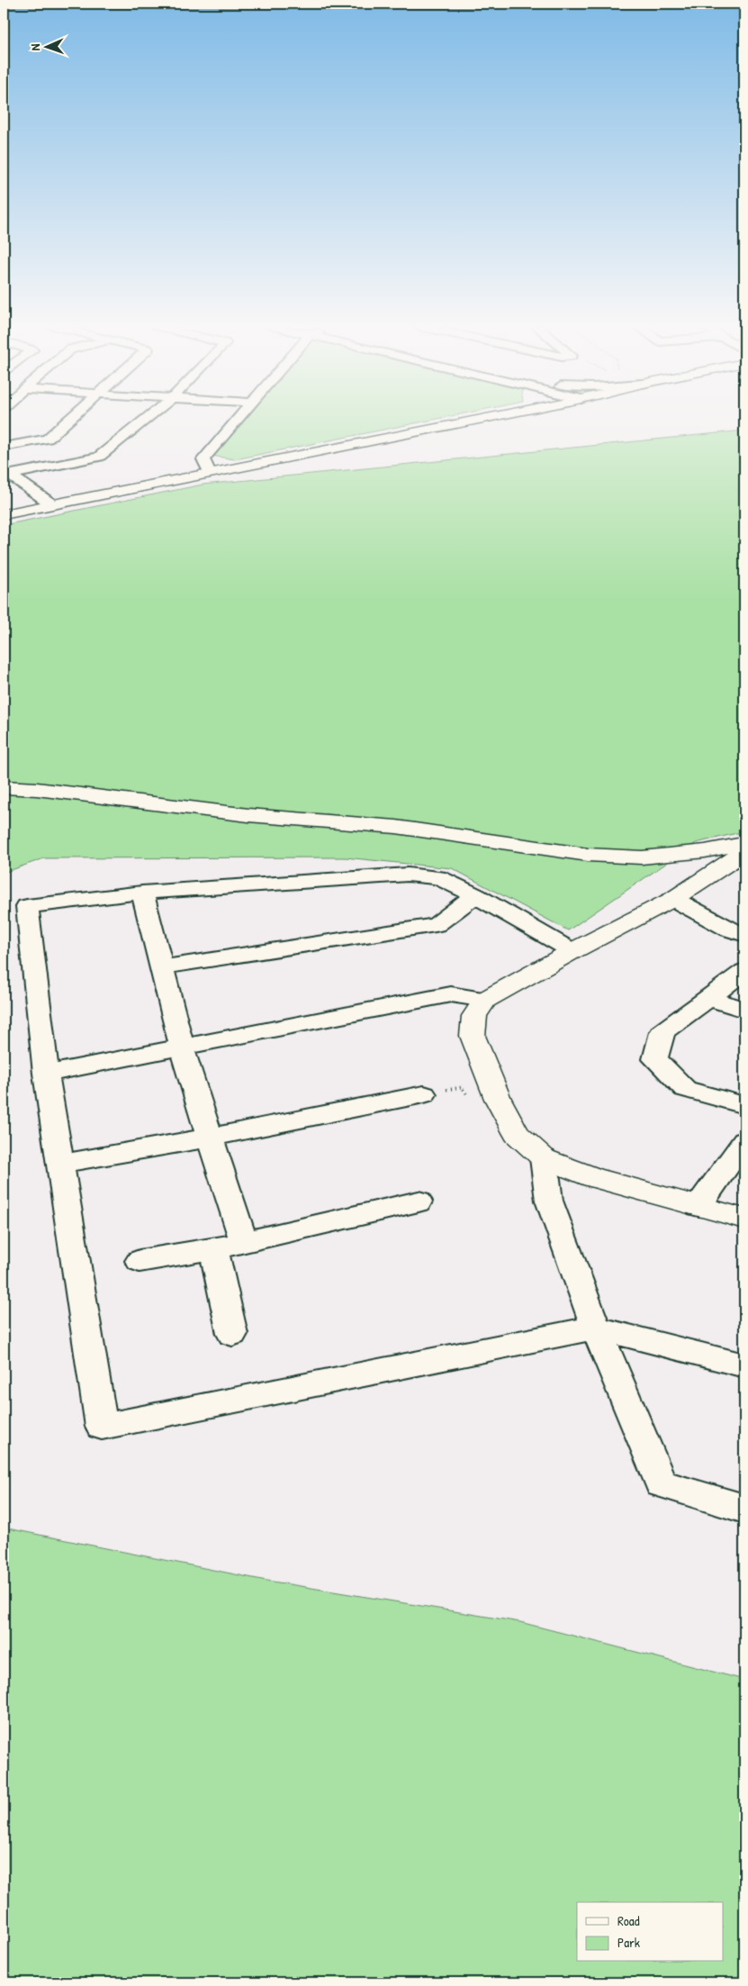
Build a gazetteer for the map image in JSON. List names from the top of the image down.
{
  "legend": ["Road", "Park"],
  "north": "left"
}
